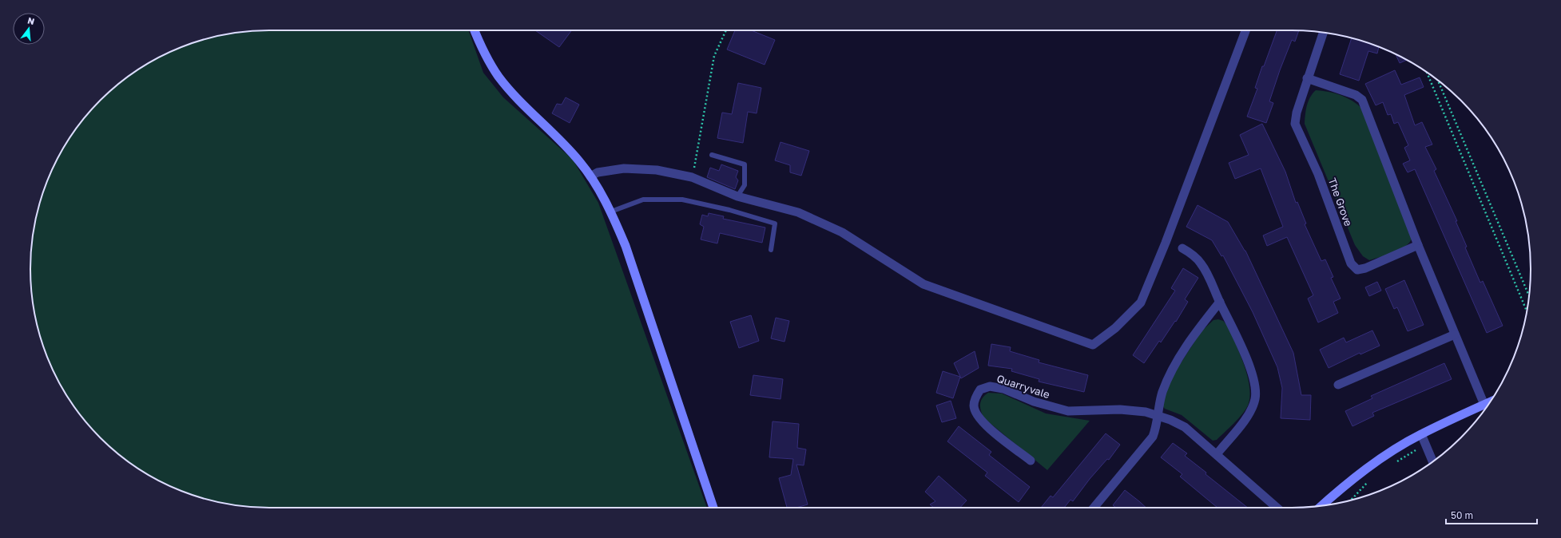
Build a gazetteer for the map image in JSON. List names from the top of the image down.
{
  "streets": {
    "street": ["The Grove", "Quarryvale"]
  },
  "scale_bar": "50 m",
  "north": "top"
}
